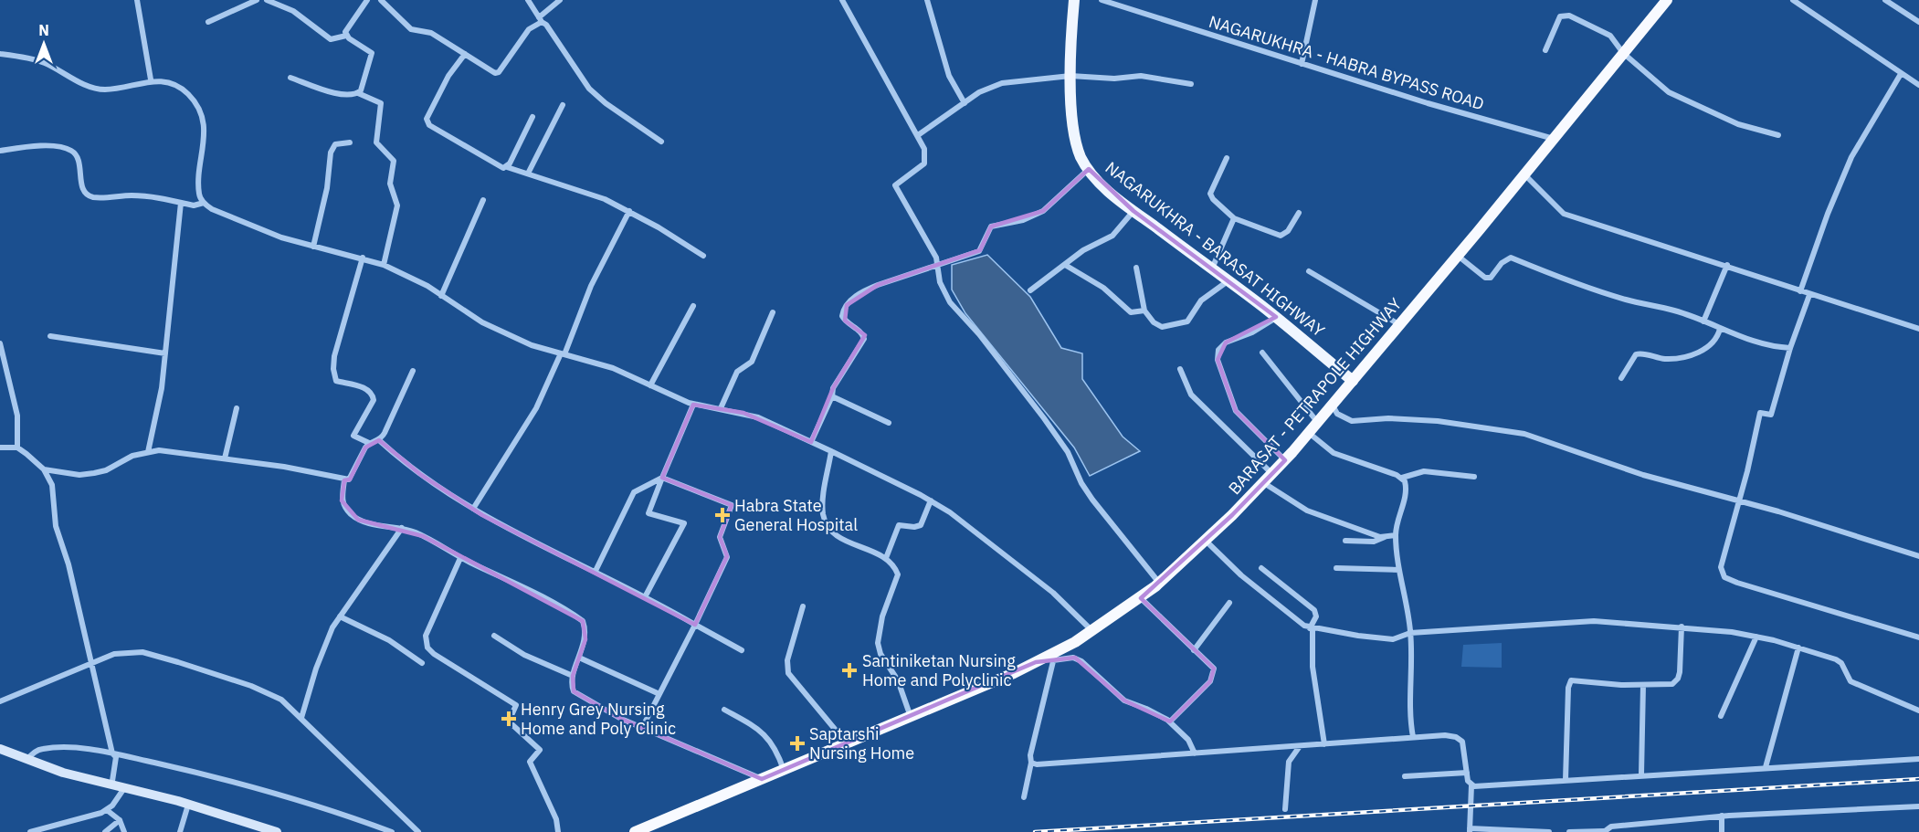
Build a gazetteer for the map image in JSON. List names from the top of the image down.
{
  "streets": {
    "highway": ["BARASAT - PETRAPOLE HIGHWAY"],
    "main road": ["NAGARUKHRA - BARASAT HIGHWAY"],
    "street": ["NAGARUKHRA - HABRA BYPASS ROAD"]
  },
  "crossings": [
    ["NAGARUKHRA - HABRA BYPASS ROAD", "BARASAT - PETRAPOLE HIGHWAY"],
    ["NAGARUKHRA - BARASAT HIGHWAY", "BARASAT - PETRAPOLE HIGHWAY"]
  ],
  "places": {
    "health": [
      "Habra State General Hospital",
      "Santiniketan Nursing Home and Polyclinic",
      "Henry Grey Nursing Home and Poly Clinic",
      "Saptarshi Nursing Home"
    ]
  },
  "north": "top"
}
